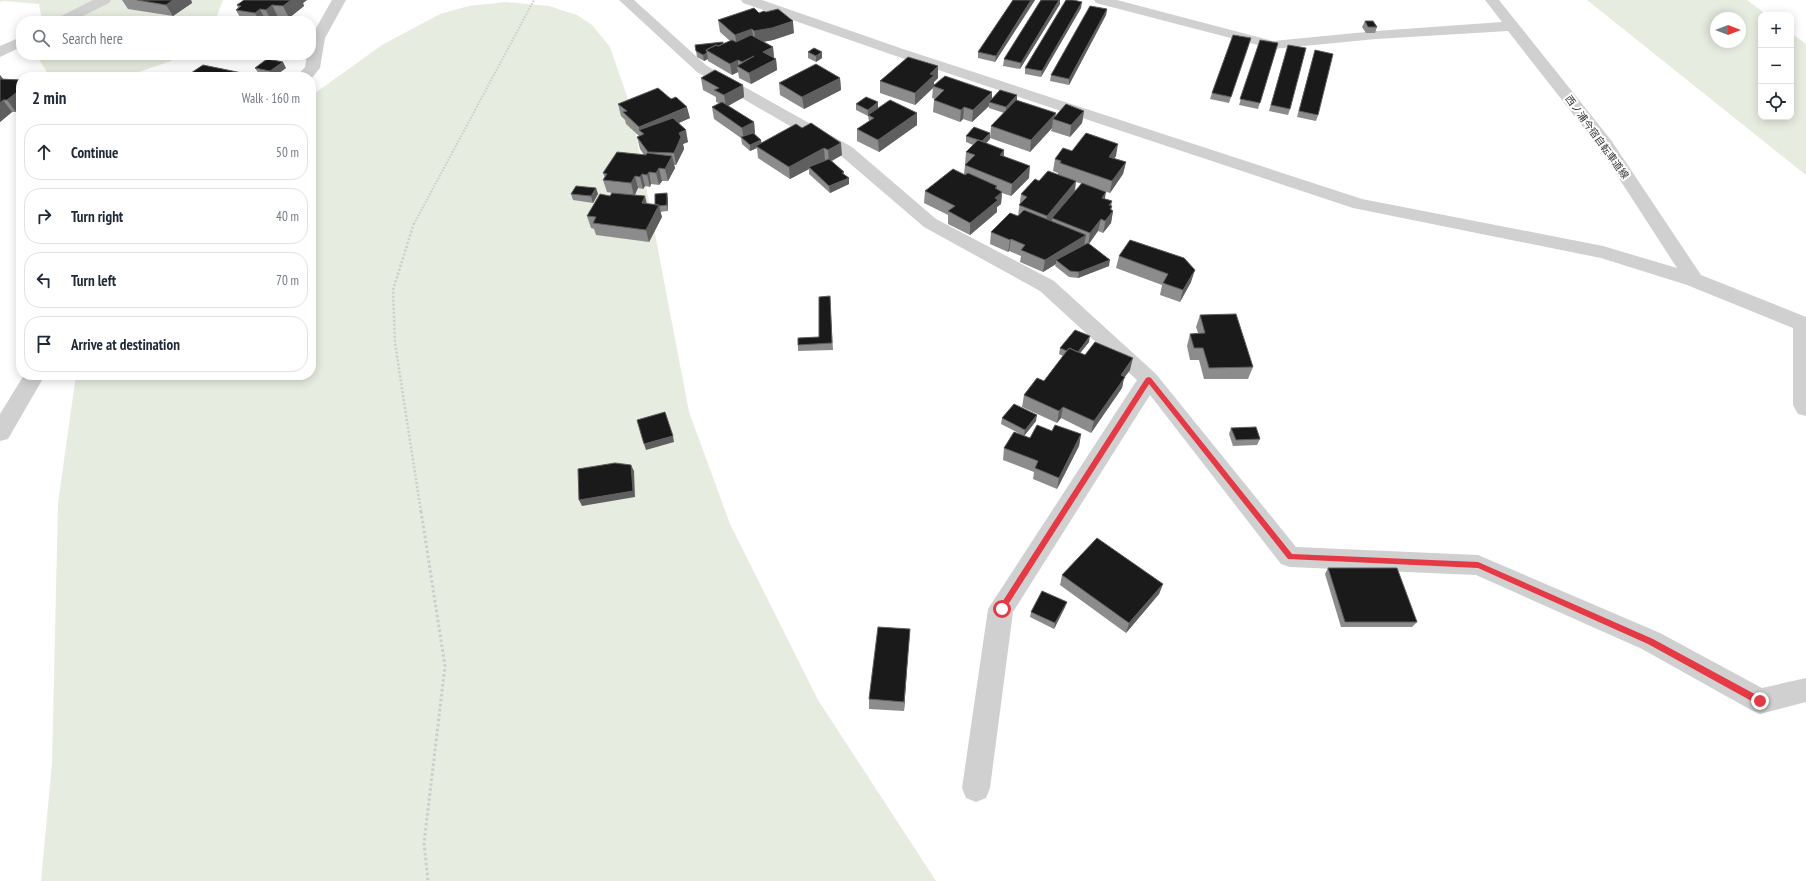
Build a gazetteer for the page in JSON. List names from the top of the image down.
{
  "streets": {
    "street": ["西ノ浦今宿自転車道線"]
  },
  "north": "right",
  "page": {
    "map_buttons": ["+", "−"],
    "search": "Search here",
    "heading": ["2 min", "Walk · 160 m"],
    "list": [
      ["Continue", "50 m"],
      ["Turn right", "40 m"],
      ["Turn left", "70 m"],
      "Arrive at destination"
    ]
  }
}
